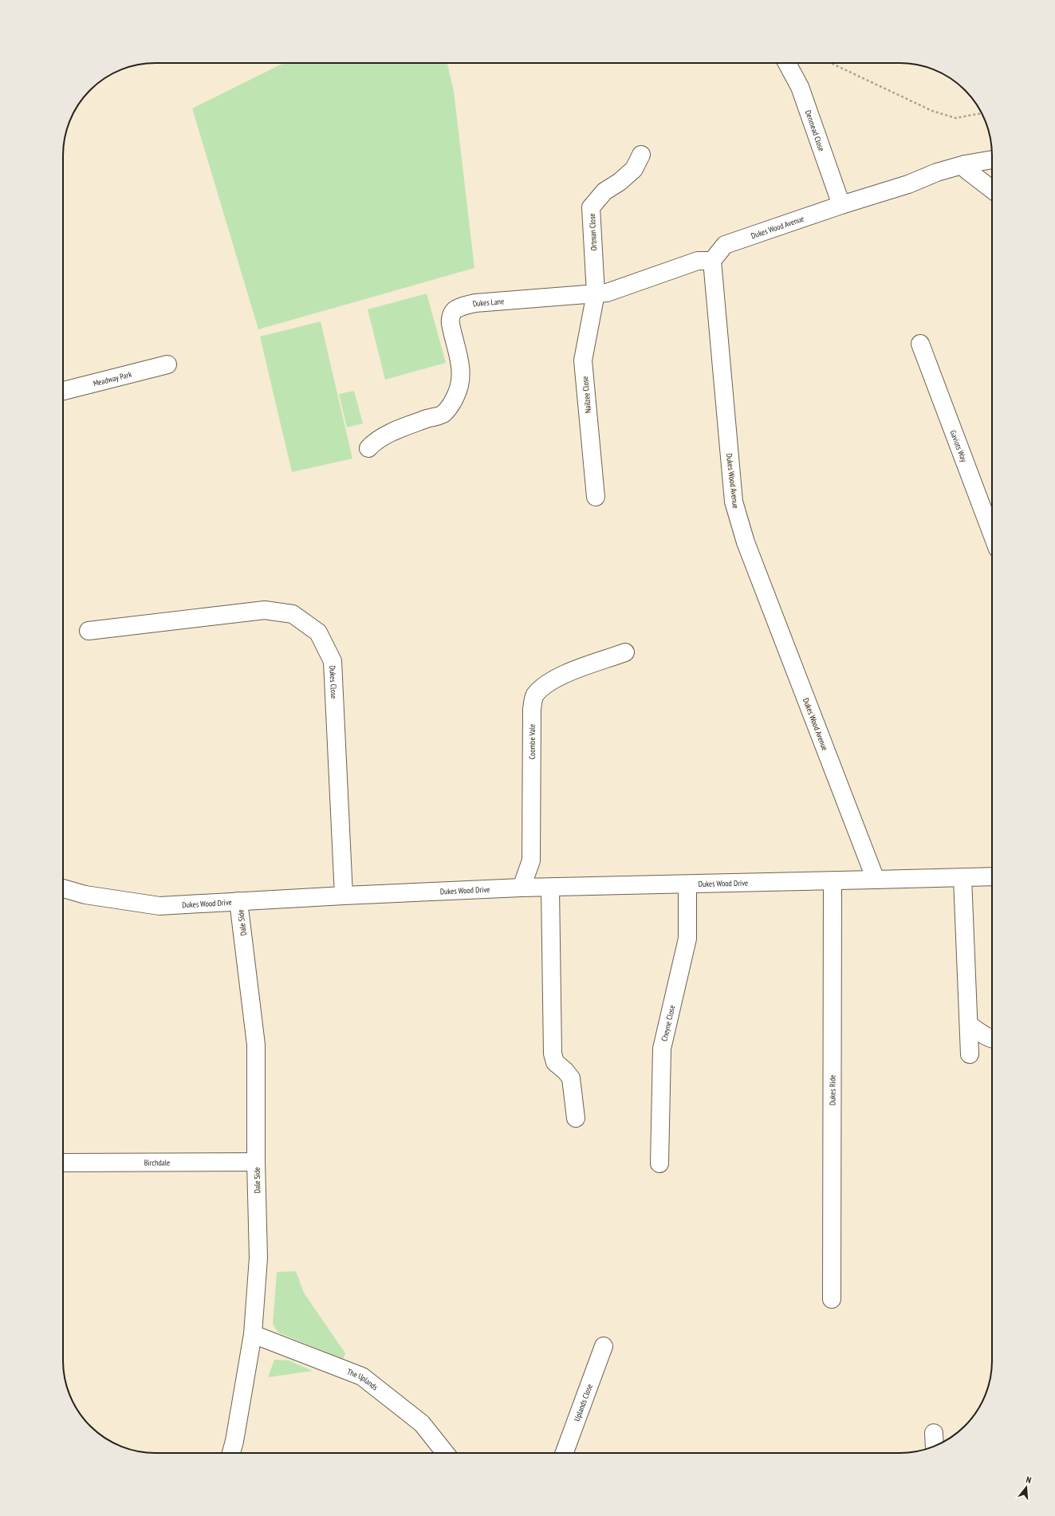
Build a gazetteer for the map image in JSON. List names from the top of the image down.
{
  "streets": {
    "street": [
      "Denmead Close",
      "Dukes Wood Avenue",
      "Ortman Close",
      "Dukes Lane",
      "Meadway Park",
      "Nailzee Close",
      "Gaviots Way",
      "Dukes Close",
      "Coombe Vale",
      "Dukes Wood Drive",
      "Dale Side",
      "Cheyne Close",
      "Dukes Ride",
      "Birchdale",
      "The Uplands",
      "Uplands Close"
    ]
  },
  "crossings": [
    ["Denmead Close", "Dukes Wood Avenue"],
    ["Dukes Wood Avenue", "Dukes Lane"],
    ["Dukes Wood Avenue", "Dukes Wood Drive"],
    ["Ortman Close", "Dukes Lane"],
    ["Ortman Close", "Nailzee Close"],
    ["Dukes Lane", "Nailzee Close"],
    ["Dukes Close", "Dukes Wood Drive"],
    ["Coombe Vale", "Dukes Wood Drive"],
    ["Dukes Wood Drive", "Dale Side"],
    ["Dukes Wood Drive", "Cheyne Close"],
    ["Dukes Wood Drive", "Dukes Ride"],
    ["Dale Side", "Birchdale"],
    ["Dale Side", "The Uplands"]
  ],
  "north": "top"
}
